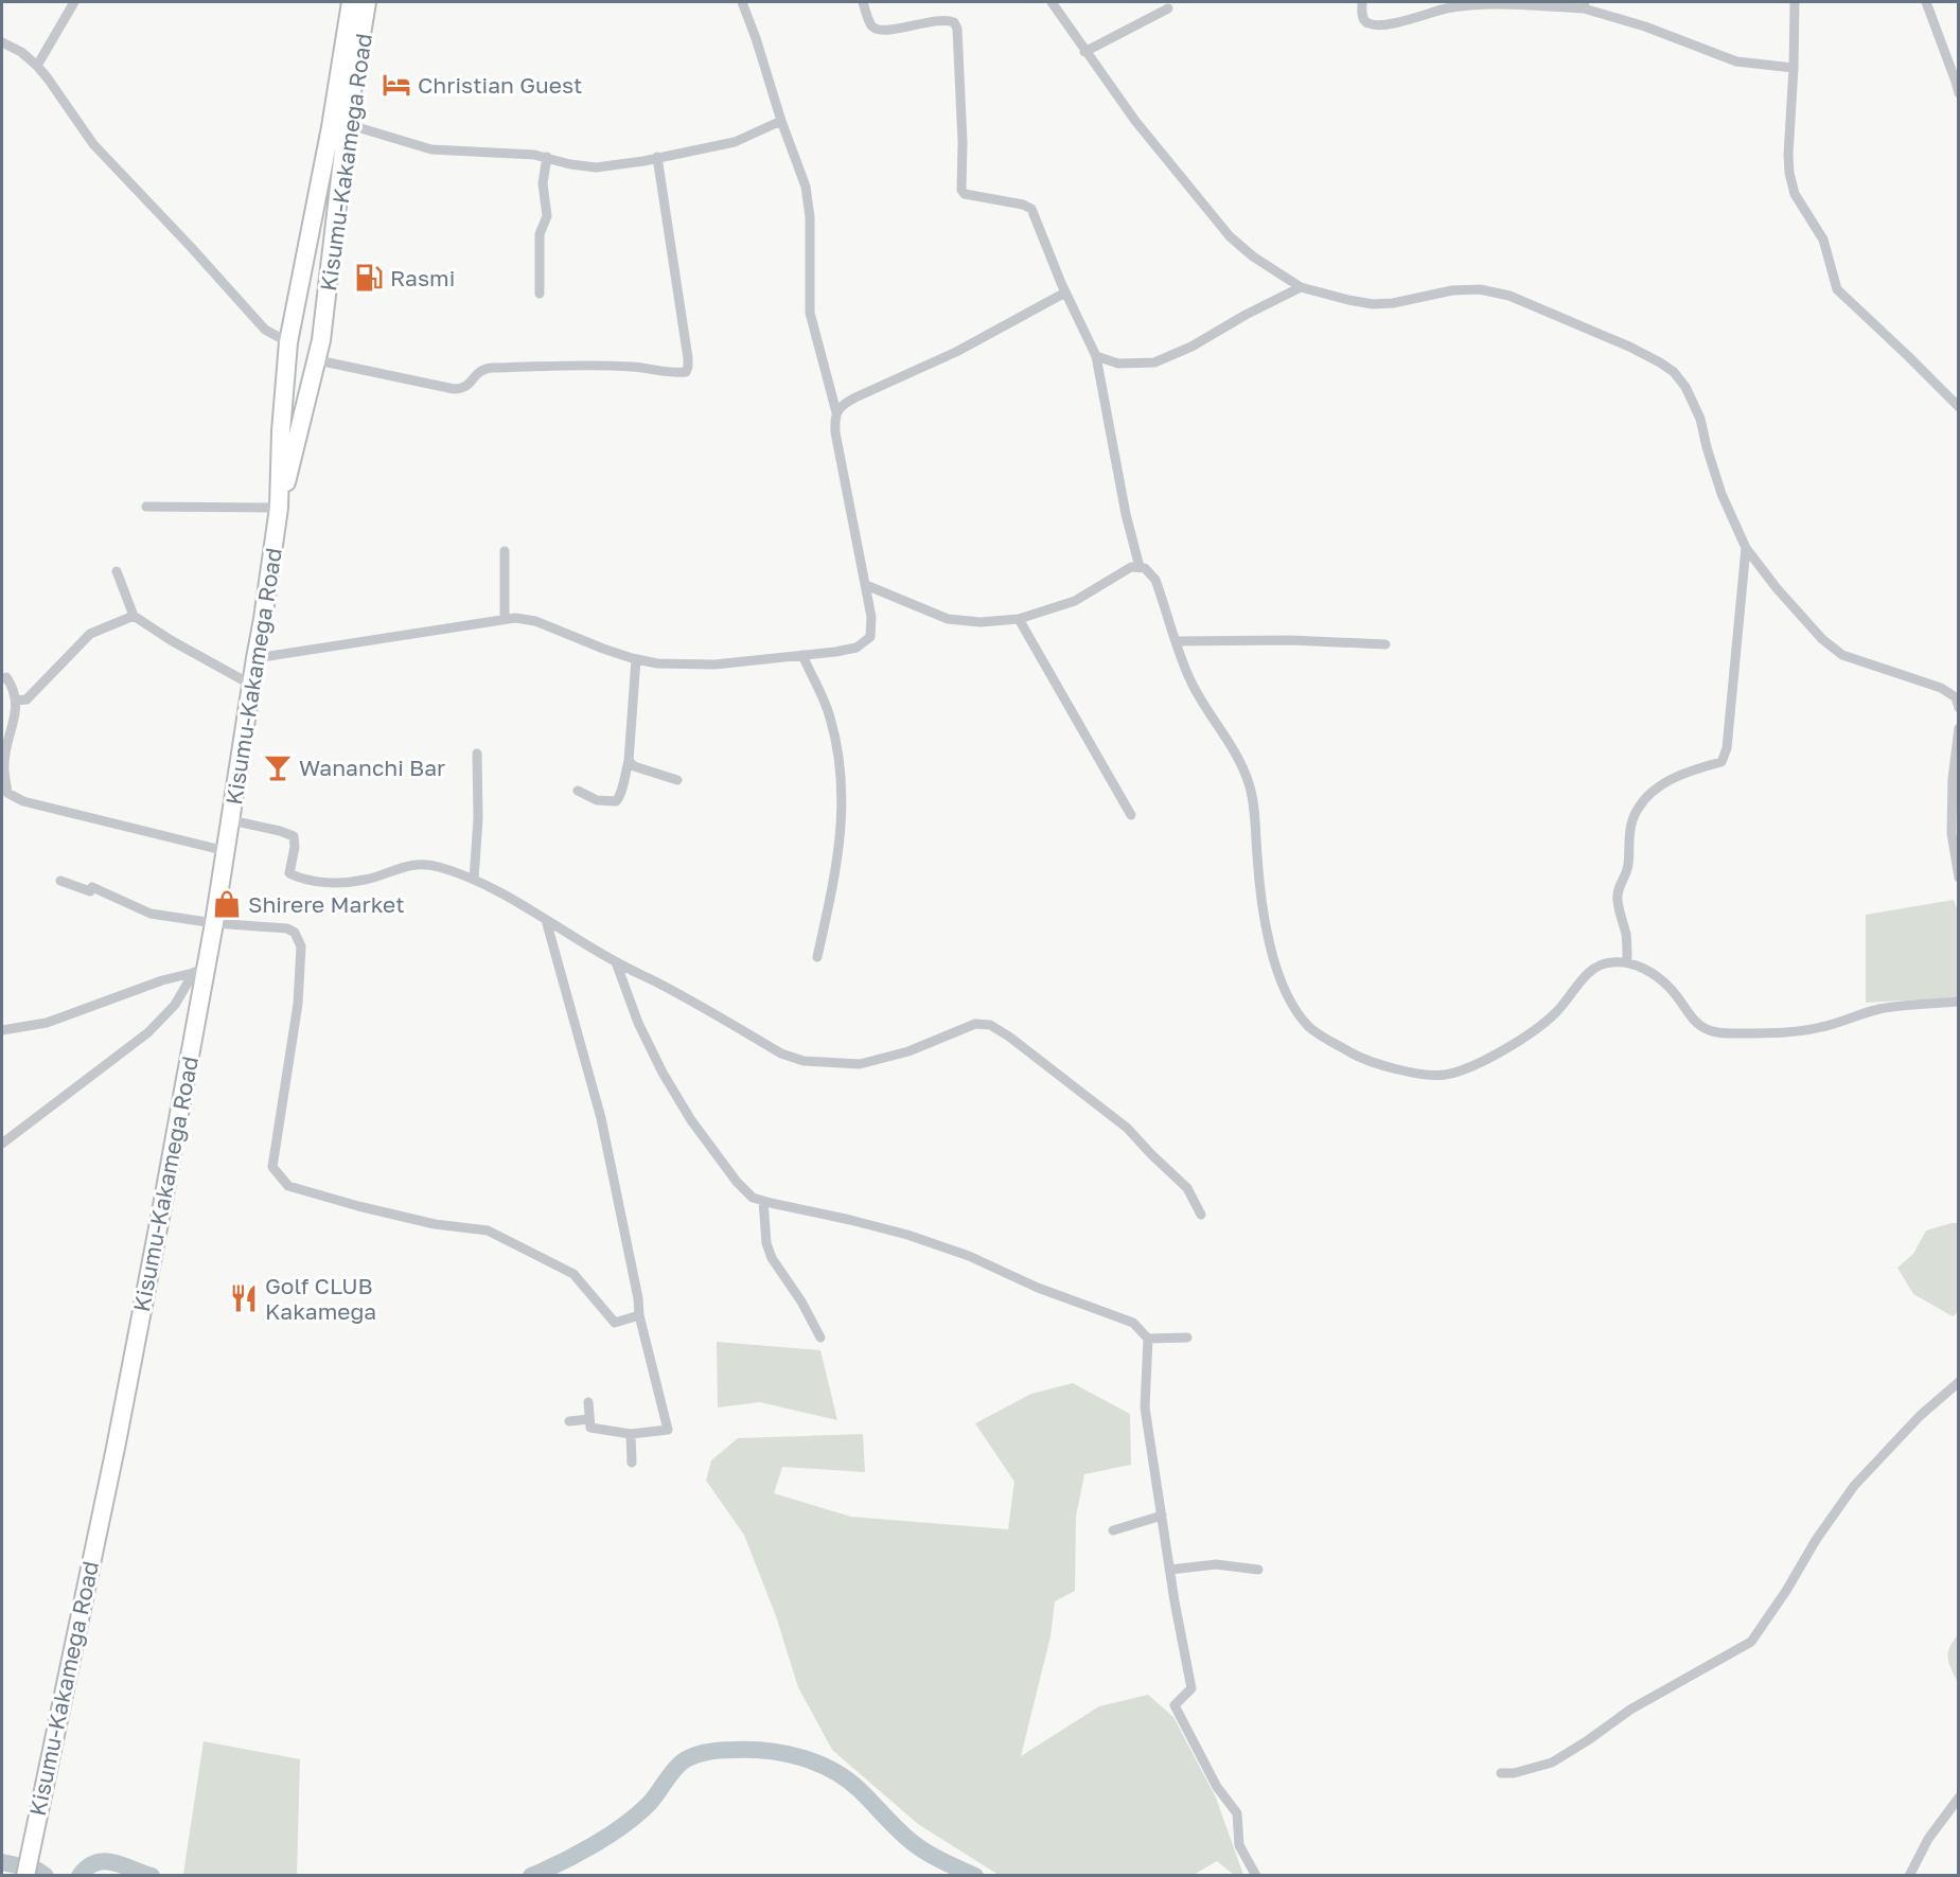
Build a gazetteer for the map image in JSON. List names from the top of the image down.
{
  "streets": {
    "highway": ["Kisumu-Kakamega Road"]
  },
  "places": {
    "hotel": ["Christian Guest"],
    "fuel station": ["Rasmi"],
    "bar": ["Wananchi Bar"],
    "shop": ["Shirere Market"],
    "restaurant": ["Golf CLUB Kakamega"]
  }
}
